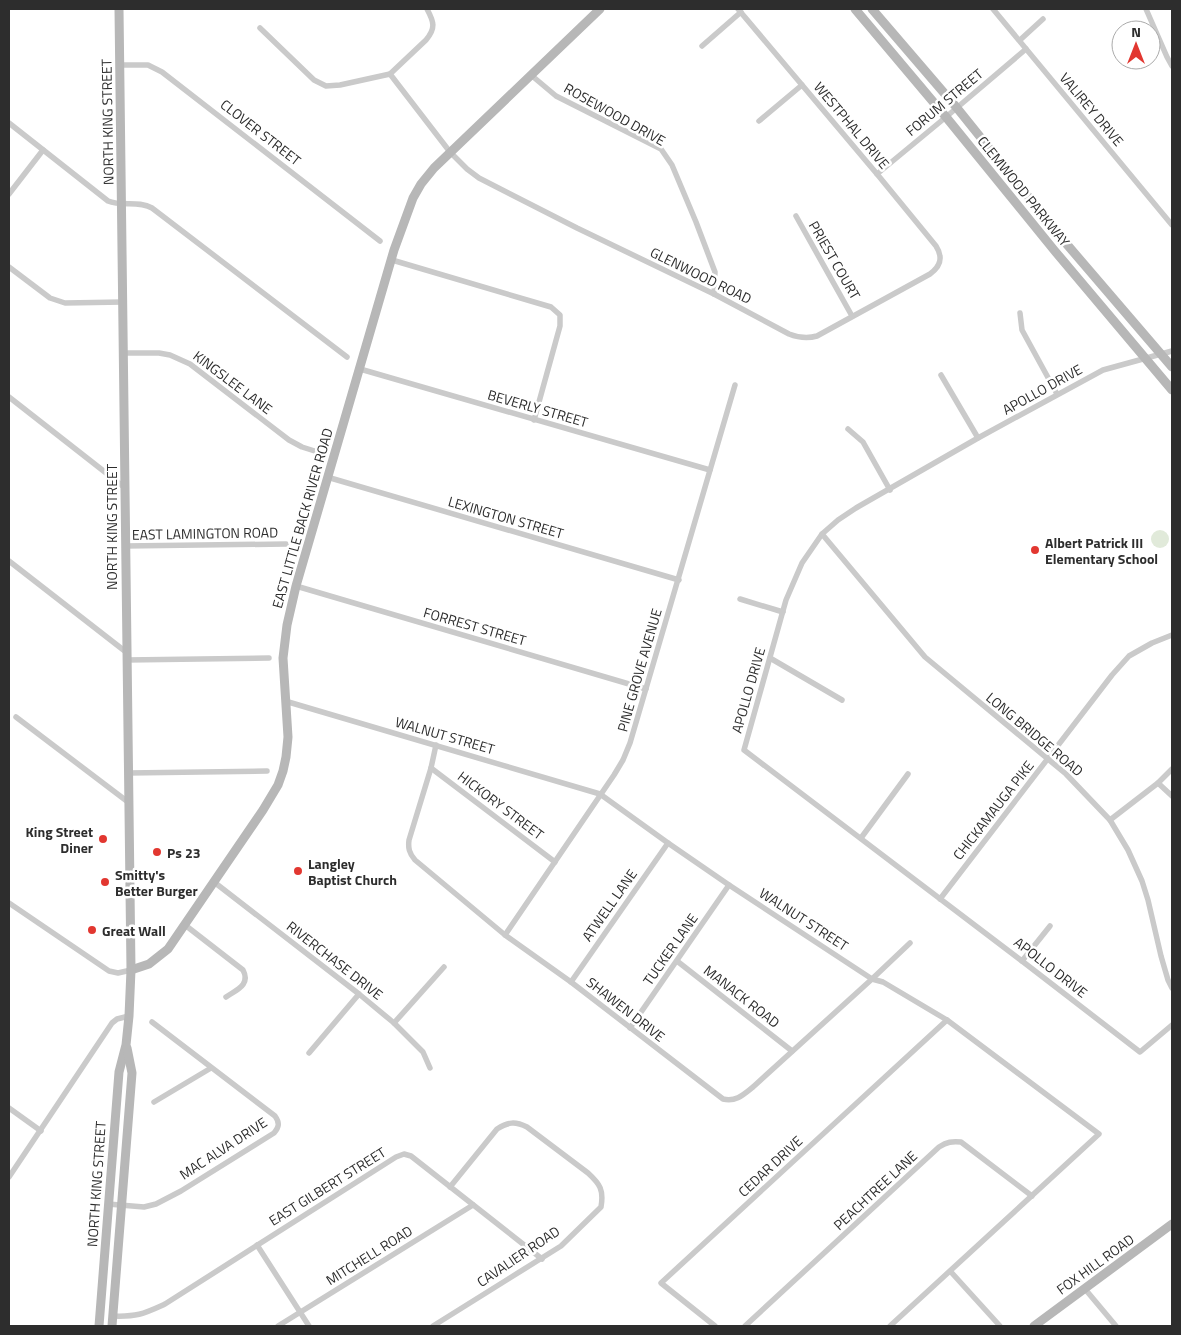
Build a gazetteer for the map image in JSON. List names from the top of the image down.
{
  "streets": {
    "street": [
      "FORUM STREET",
      "VALIREY DRIVE",
      "ROSEWOOD DRIVE",
      "NORTH KING STREET",
      "WESTPHAL DRIVE",
      "CLOVER STREET",
      "CLEMWOOD PARKWAY",
      "PRIEST COURT",
      "GLENWOOD ROAD",
      "KINGSLEE LANE",
      "APOLLO DRIVE",
      "BEVERLY STREET",
      "LEXINGTON STREET",
      "EAST LITTLE BACK RIVER ROAD",
      "EAST LAMINGTON ROAD",
      "FORREST STREET",
      "PINE GROVE AVENUE",
      "LONG BRIDGE ROAD",
      "WALNUT STREET",
      "HICKORY STREET",
      "CHICKAMAUGA PIKE",
      "ATWELL LANE",
      "TUCKER LANE",
      "RIVERCHASE DRIVE",
      "MANACK ROAD",
      "SHAWEN DRIVE",
      "MAC ALVA DRIVE",
      "CEDAR DRIVE",
      "EAST GILBERT STREET",
      "PEACHTREE LANE",
      "MITCHELL ROAD",
      "CAVALIER ROAD",
      "FOX HILL ROAD"
    ]
  },
  "crossings": [
    ["FORUM STREET", "VALIREY DRIVE"],
    ["FORUM STREET", "WESTPHAL DRIVE"],
    ["FORUM STREET", "CLEMWOOD PARKWAY"],
    ["ROSEWOOD DRIVE", "GLENWOOD ROAD"],
    ["ROSEWOOD DRIVE", "EAST LITTLE BACK RIVER ROAD"],
    ["NORTH KING STREET", "CLOVER STREET"],
    ["NORTH KING STREET", "KINGSLEE LANE"],
    ["NORTH KING STREET", "EAST LITTLE BACK RIVER ROAD"],
    ["NORTH KING STREET", "EAST LAMINGTON ROAD"],
    ["NORTH KING STREET", "MAC ALVA DRIVE"],
    ["NORTH KING STREET", "EAST GILBERT STREET"],
    ["WESTPHAL DRIVE", "GLENWOOD ROAD"],
    ["CLEMWOOD PARKWAY", "APOLLO DRIVE"],
    ["PRIEST COURT", "GLENWOOD ROAD"],
    ["GLENWOOD ROAD", "EAST LITTLE BACK RIVER ROAD"],
    ["APOLLO DRIVE", "LONG BRIDGE ROAD"],
    ["APOLLO DRIVE", "CHICKAMAUGA PIKE"],
    ["BEVERLY STREET", "EAST LITTLE BACK RIVER ROAD"],
    ["BEVERLY STREET", "PINE GROVE AVENUE"],
    ["LEXINGTON STREET", "EAST LITTLE BACK RIVER ROAD"],
    ["LEXINGTON STREET", "PINE GROVE AVENUE"],
    ["EAST LITTLE BACK RIVER ROAD", "FORREST STREET"],
    ["EAST LITTLE BACK RIVER ROAD", "WALNUT STREET"],
    ["EAST LITTLE BACK RIVER ROAD", "RIVERCHASE DRIVE"],
    ["FORREST STREET", "PINE GROVE AVENUE"],
    ["PINE GROVE AVENUE", "WALNUT STREET"],
    ["PINE GROVE AVENUE", "HICKORY STREET"],
    ["PINE GROVE AVENUE", "SHAWEN DRIVE"],
    ["LONG BRIDGE ROAD", "CHICKAMAUGA PIKE"],
    ["WALNUT STREET", "ATWELL LANE"],
    ["WALNUT STREET", "TUCKER LANE"],
    ["WALNUT STREET", "SHAWEN DRIVE"],
    ["WALNUT STREET", "CEDAR DRIVE"],
    ["WALNUT STREET", "PEACHTREE LANE"],
    ["HICKORY STREET", "SHAWEN DRIVE"],
    ["ATWELL LANE", "SHAWEN DRIVE"],
    ["TUCKER LANE", "MANACK ROAD"],
    ["TUCKER LANE", "SHAWEN DRIVE"],
    ["MANACK ROAD", "SHAWEN DRIVE"],
    ["EAST GILBERT STREET", "MITCHELL ROAD"],
    ["EAST GILBERT STREET", "CAVALIER ROAD"]
  ],
  "places": [
    "Albert Patrick III Elementary School",
    "King Street Diner",
    "Ps 23",
    "Langley Baptist Church",
    "Smitty's Better Burger",
    "Great Wall"
  ],
  "north": "top"
}
